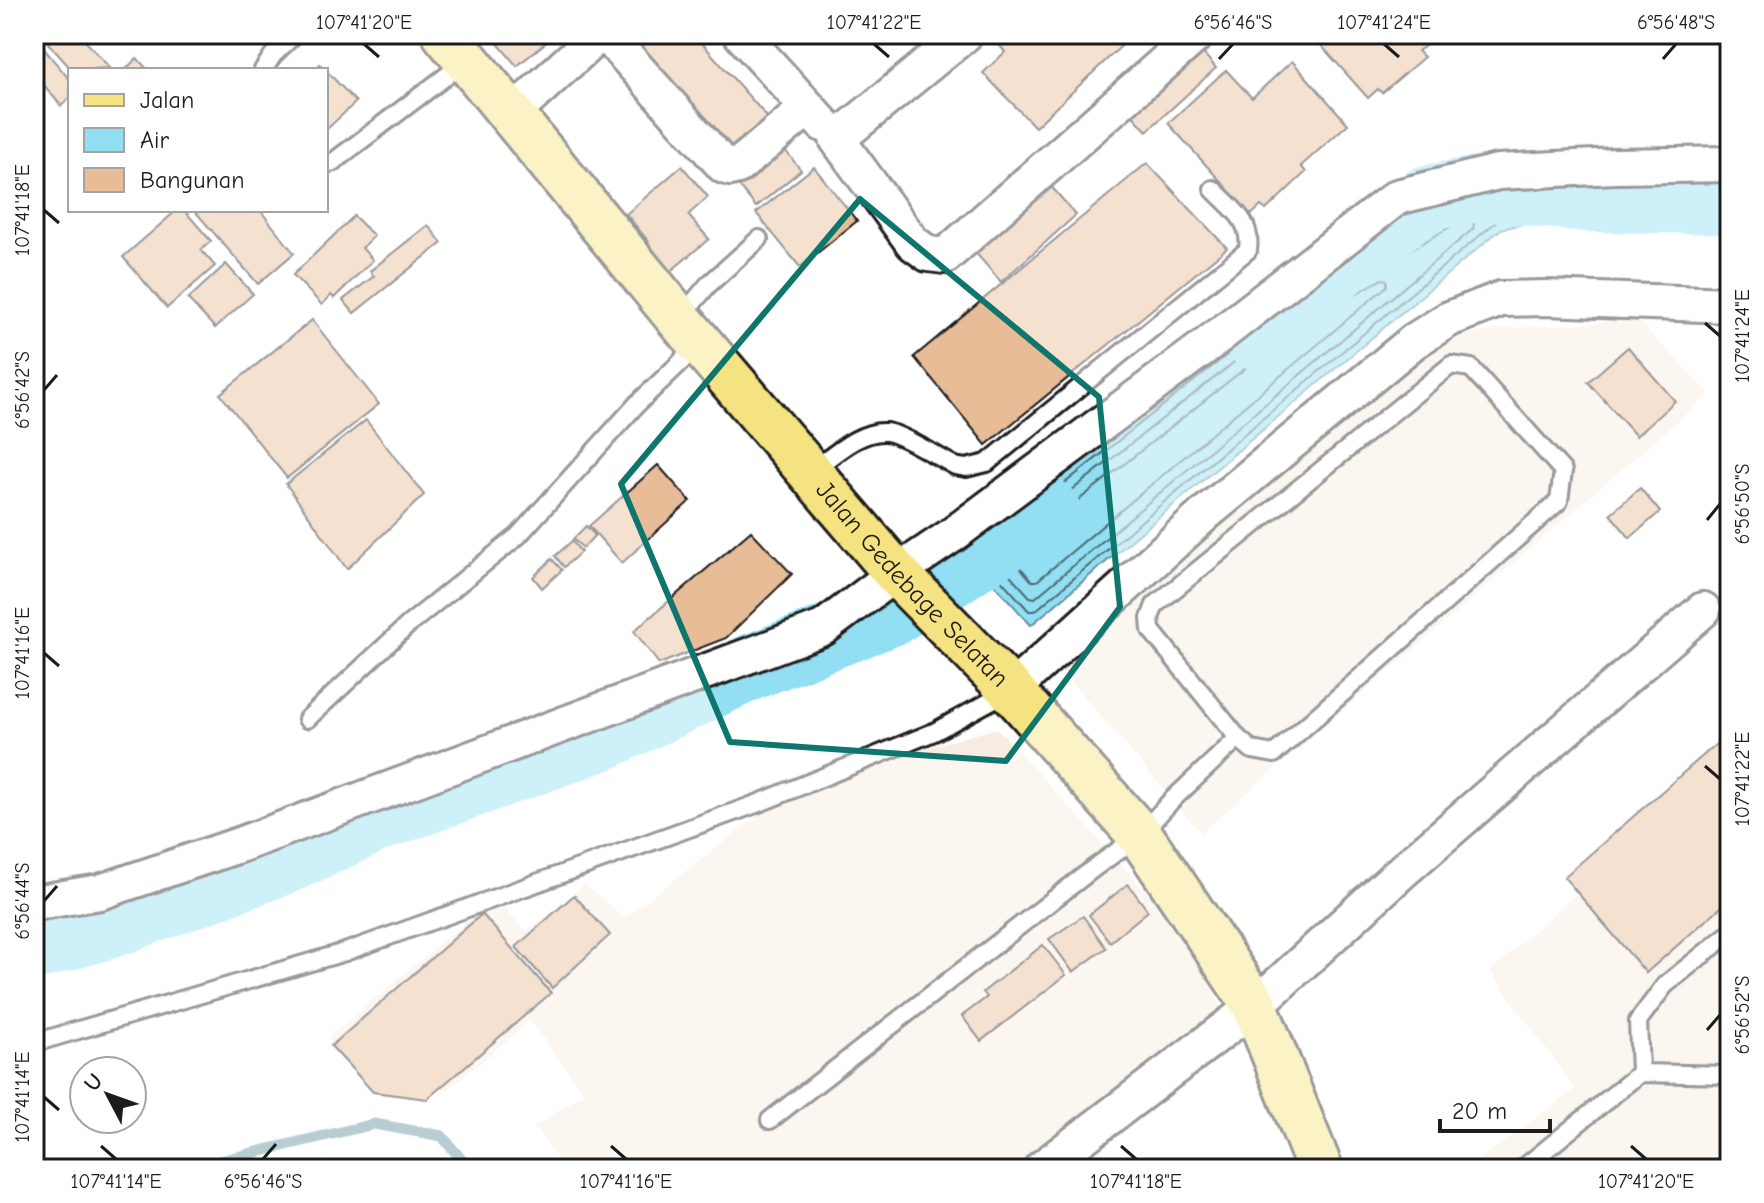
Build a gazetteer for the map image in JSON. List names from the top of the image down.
{
  "streets": {
    "main road": ["Jalan Gedebage Selatan"]
  },
  "legend": ["Jalan", "Air", "Bangunan"],
  "scale_bar": "20 m",
  "north": "top left",
  "coordinates": [
    "107°41'20\"E",
    "107°41'22\"E",
    "6°56'46\"S",
    "107°41'24\"E",
    "6°56'48\"S",
    "107°41'18\"E",
    "6°56'42\"S",
    "6°56'50\"S",
    "107°41'16\"E",
    "6°56'44\"S",
    "6°56'52\"S",
    "107°41'14\"E"
  ]
}
